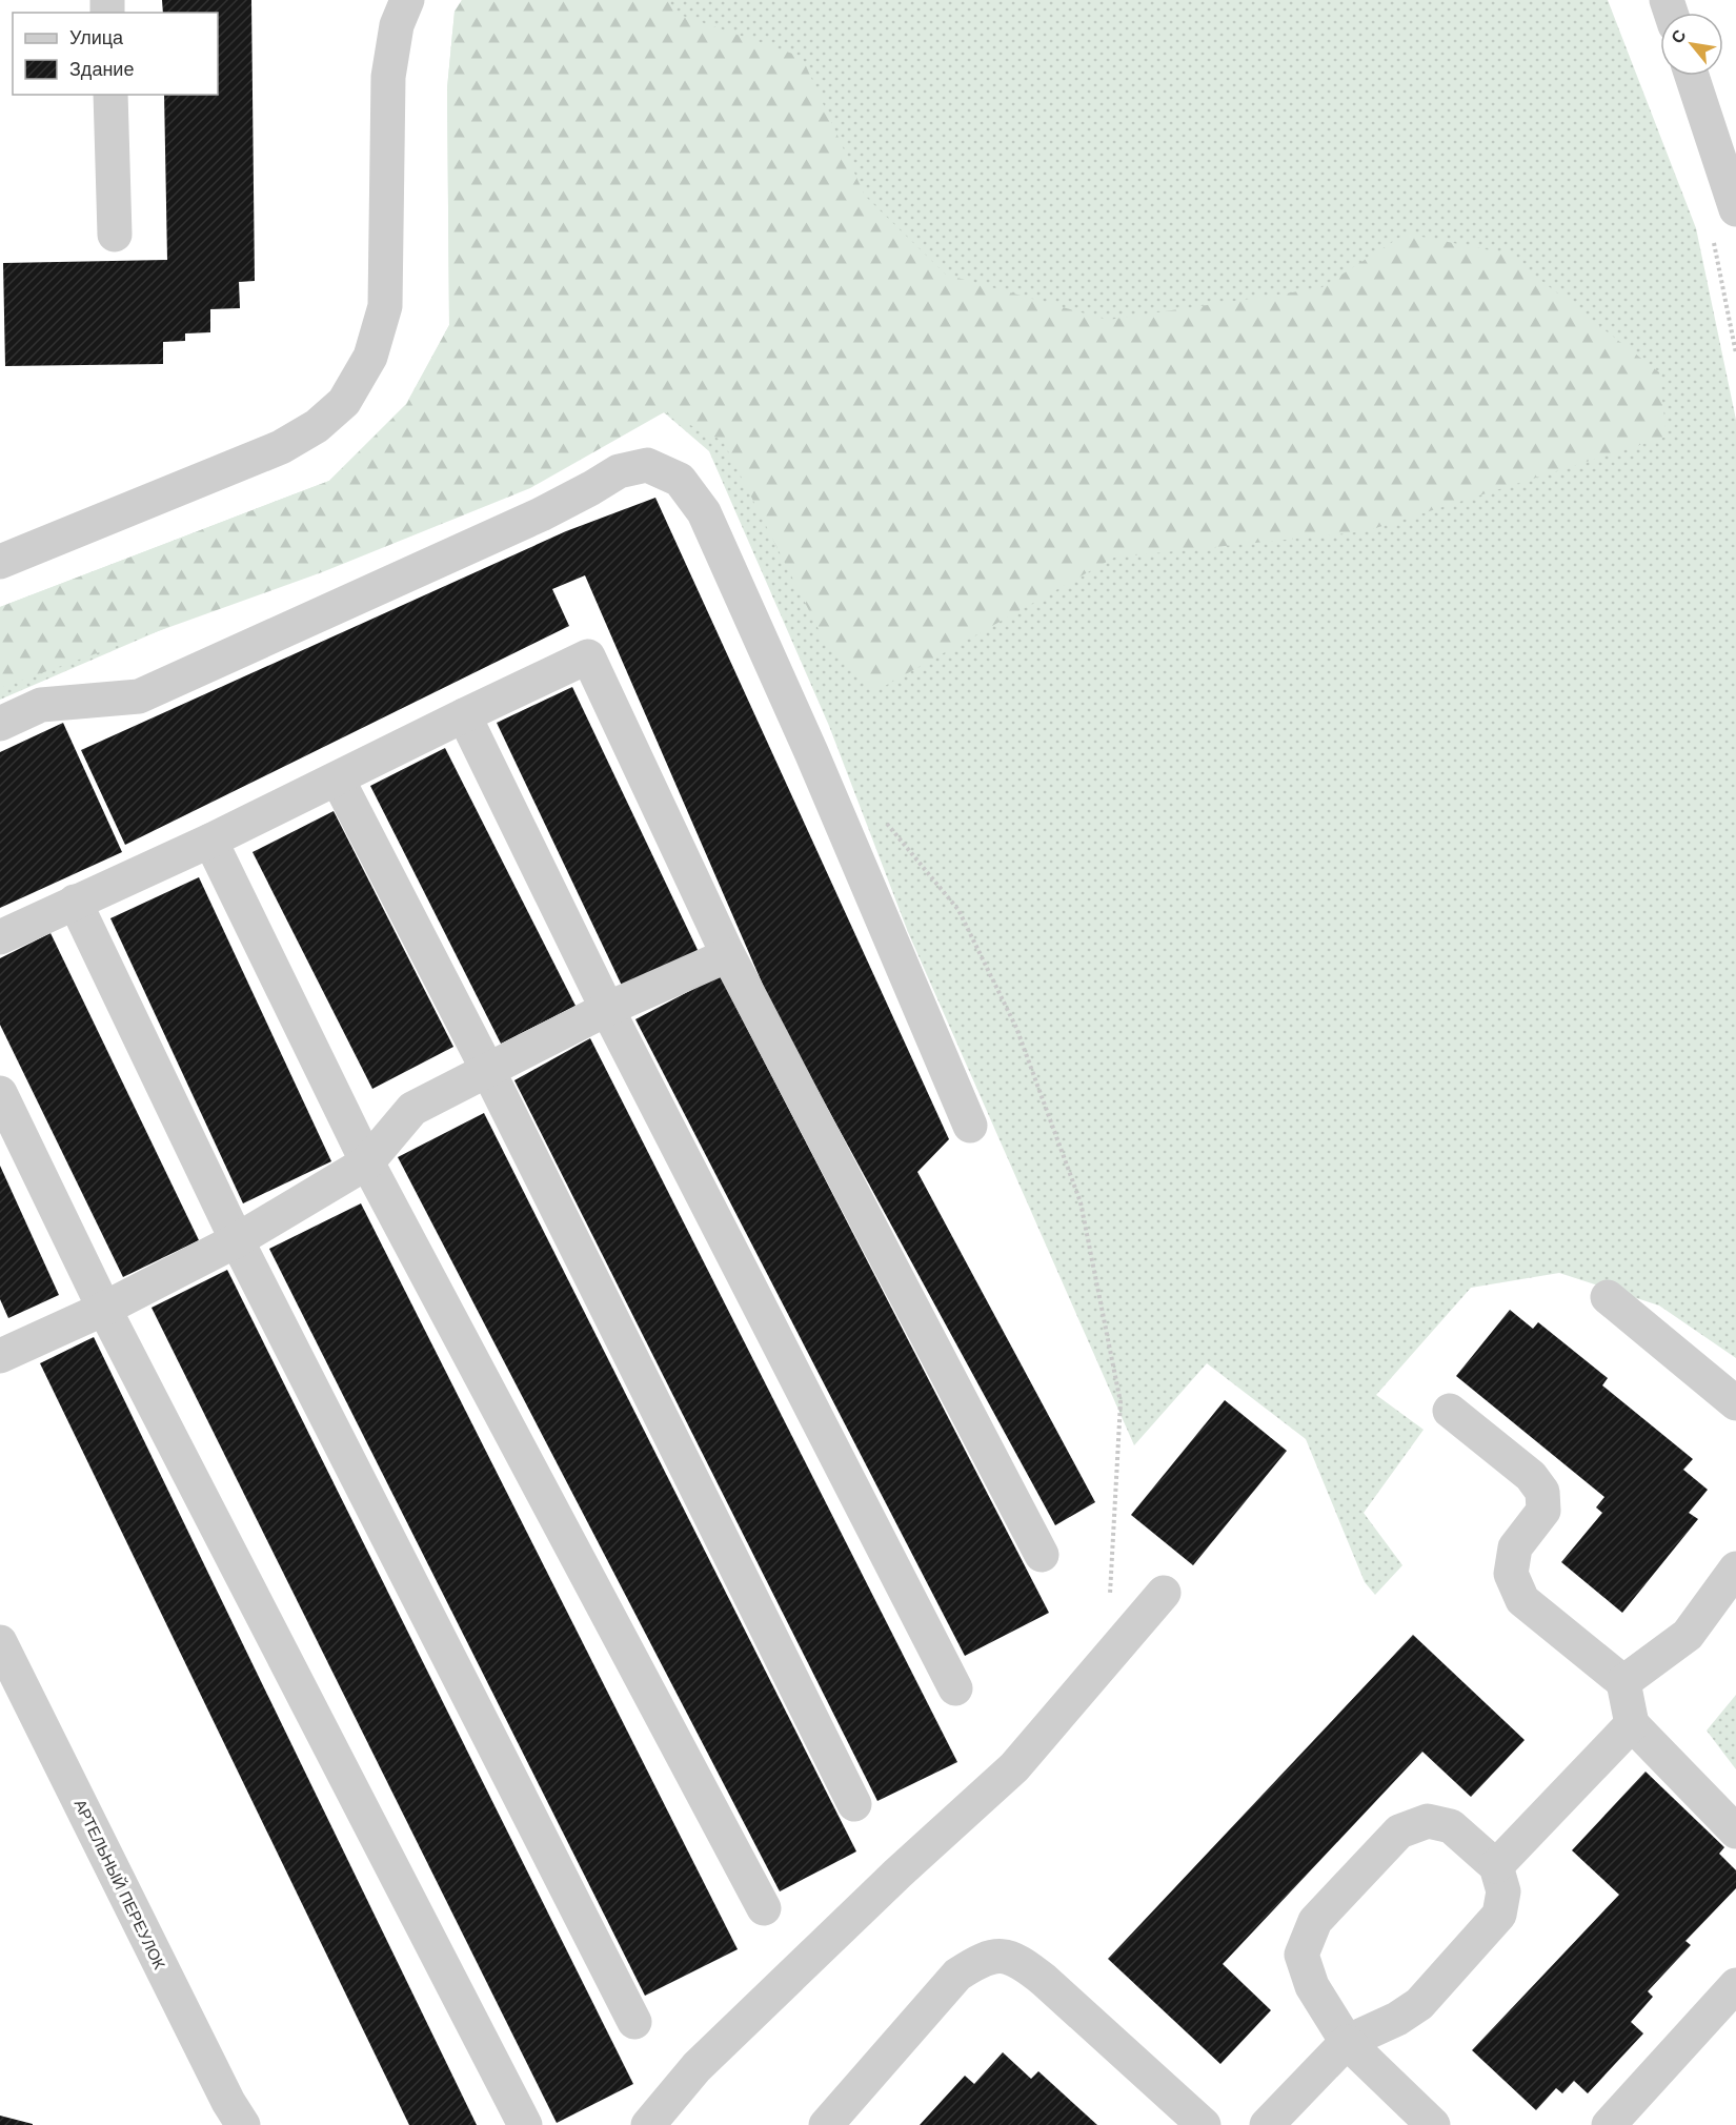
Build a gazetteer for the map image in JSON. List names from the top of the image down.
{
  "streets": {
    "street": ["АРТЕЛЬНЫЙ ПЕРЕУЛОК"]
  },
  "legend": ["Улица", "Здание"],
  "north": "top left"
}
